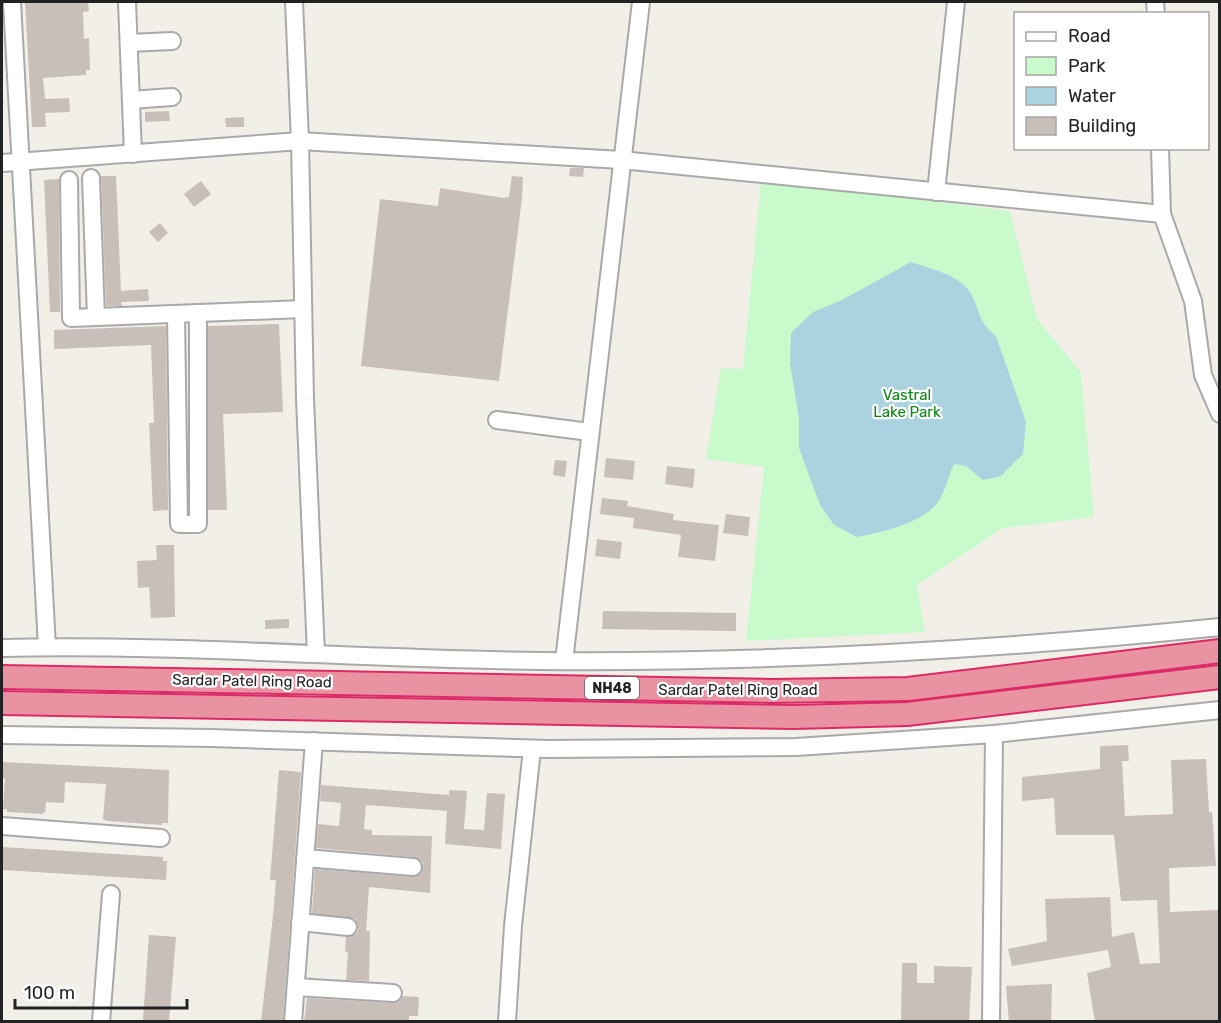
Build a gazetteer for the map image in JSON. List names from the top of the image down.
{
  "streets": {
    "highway": ["Sardar Patel Ring Road", "NH48"]
  },
  "parks": ["Vastral Lake Park"],
  "legend": [
    "Road",
    "Park",
    "Water",
    "Building"
  ],
  "scale_bar": "100 m"
}
